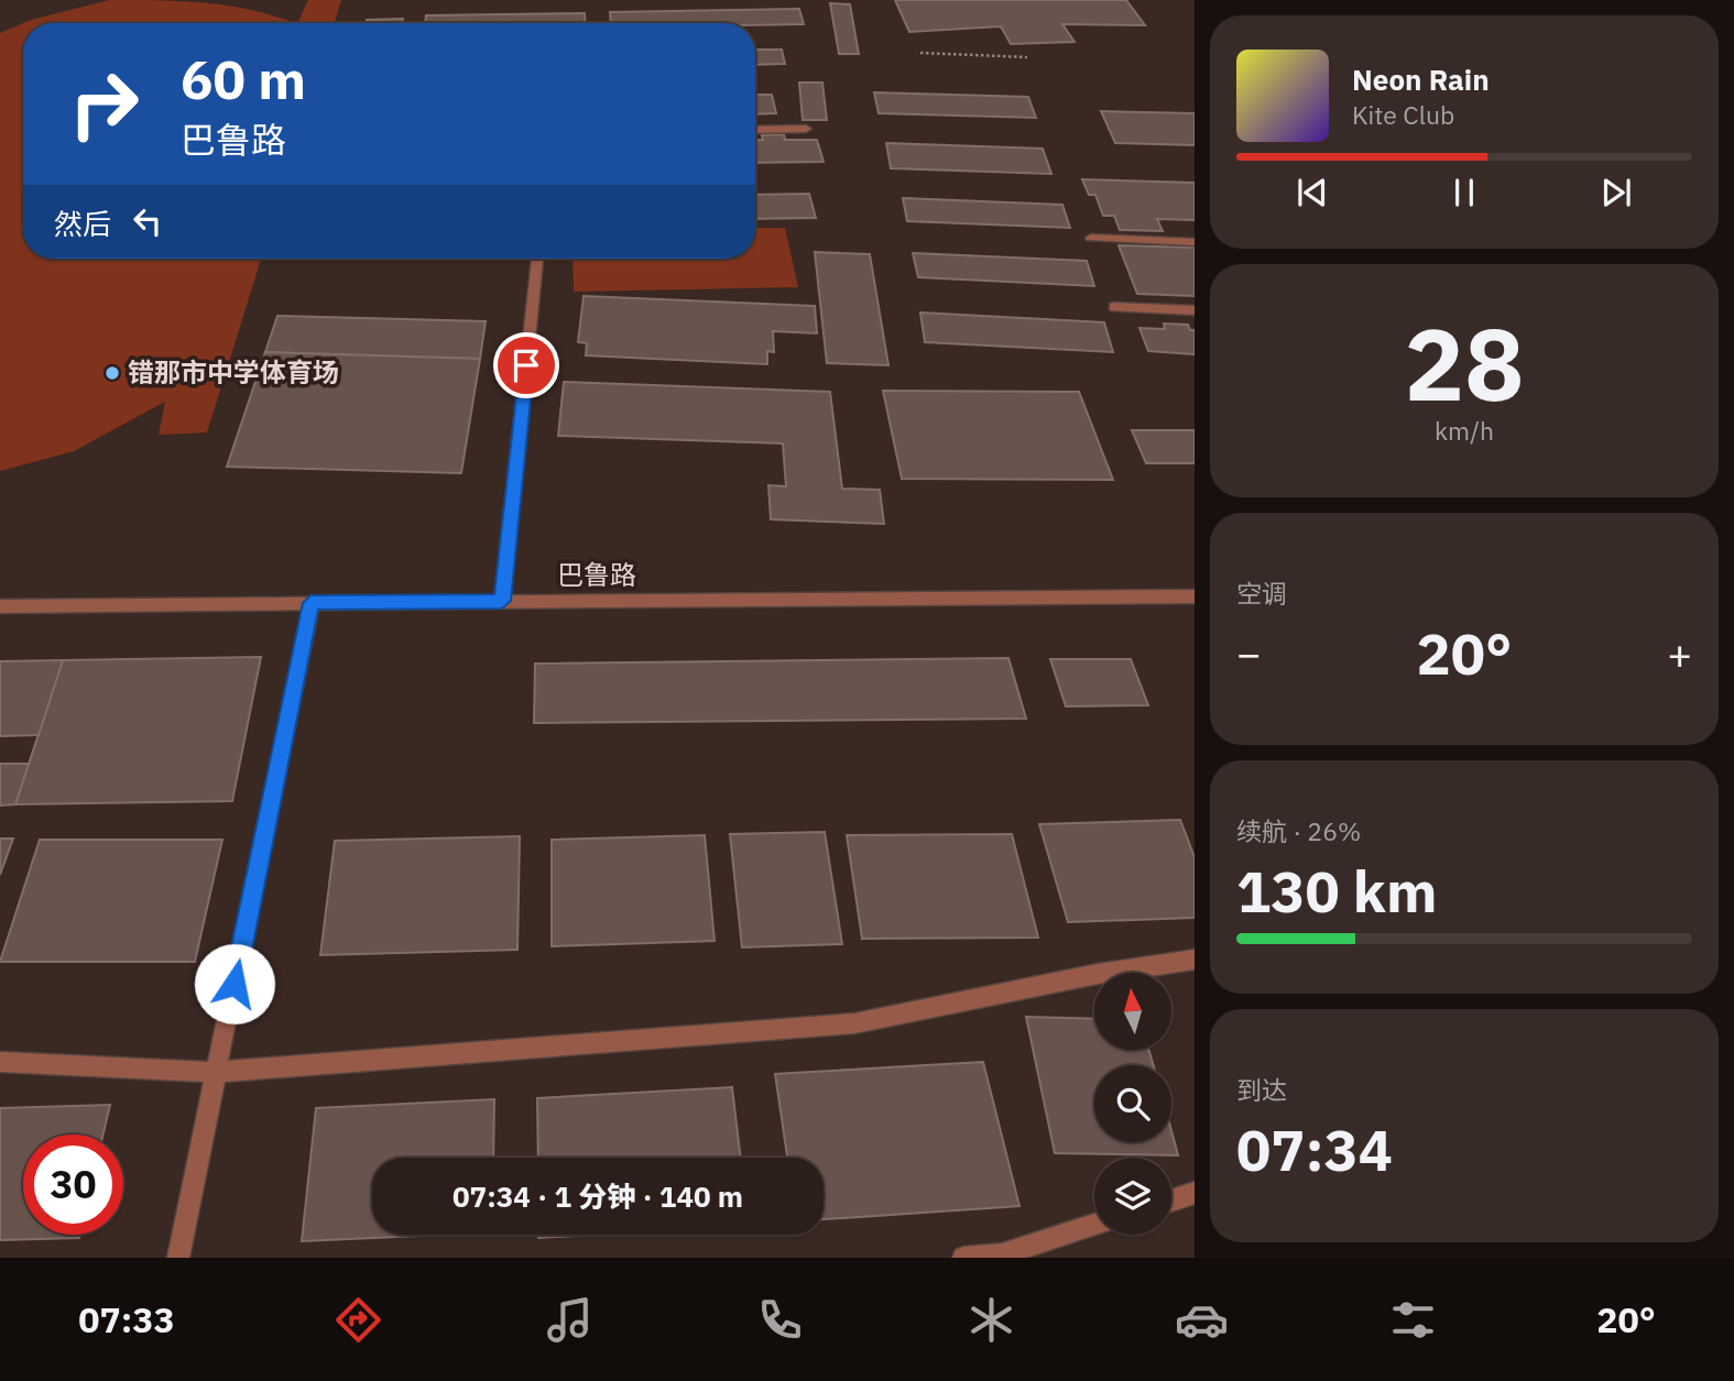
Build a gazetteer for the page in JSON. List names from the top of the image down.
{
  "streets": {
    "street": ["巴鲁路"]
  },
  "places": ["错那市中学体育场"],
  "north": "top",
  "page": {
    "turn": ["60 m", "巴鲁路"],
    "song": ["Neon Rain", "Kite Club"],
    "then": "然后",
    "tile": [
      ["28", "km/h"],
      "空调",
      ["续航 · 26%", "130 km"],
      ["到达", "07:34"]
    ],
    "heat": ["−", "20°", "+"],
    "limit": "30",
    "trip": "07:34 · 1 分钟 · 140 m",
    "tabs": ["07:33", "20°"]
  }
}
